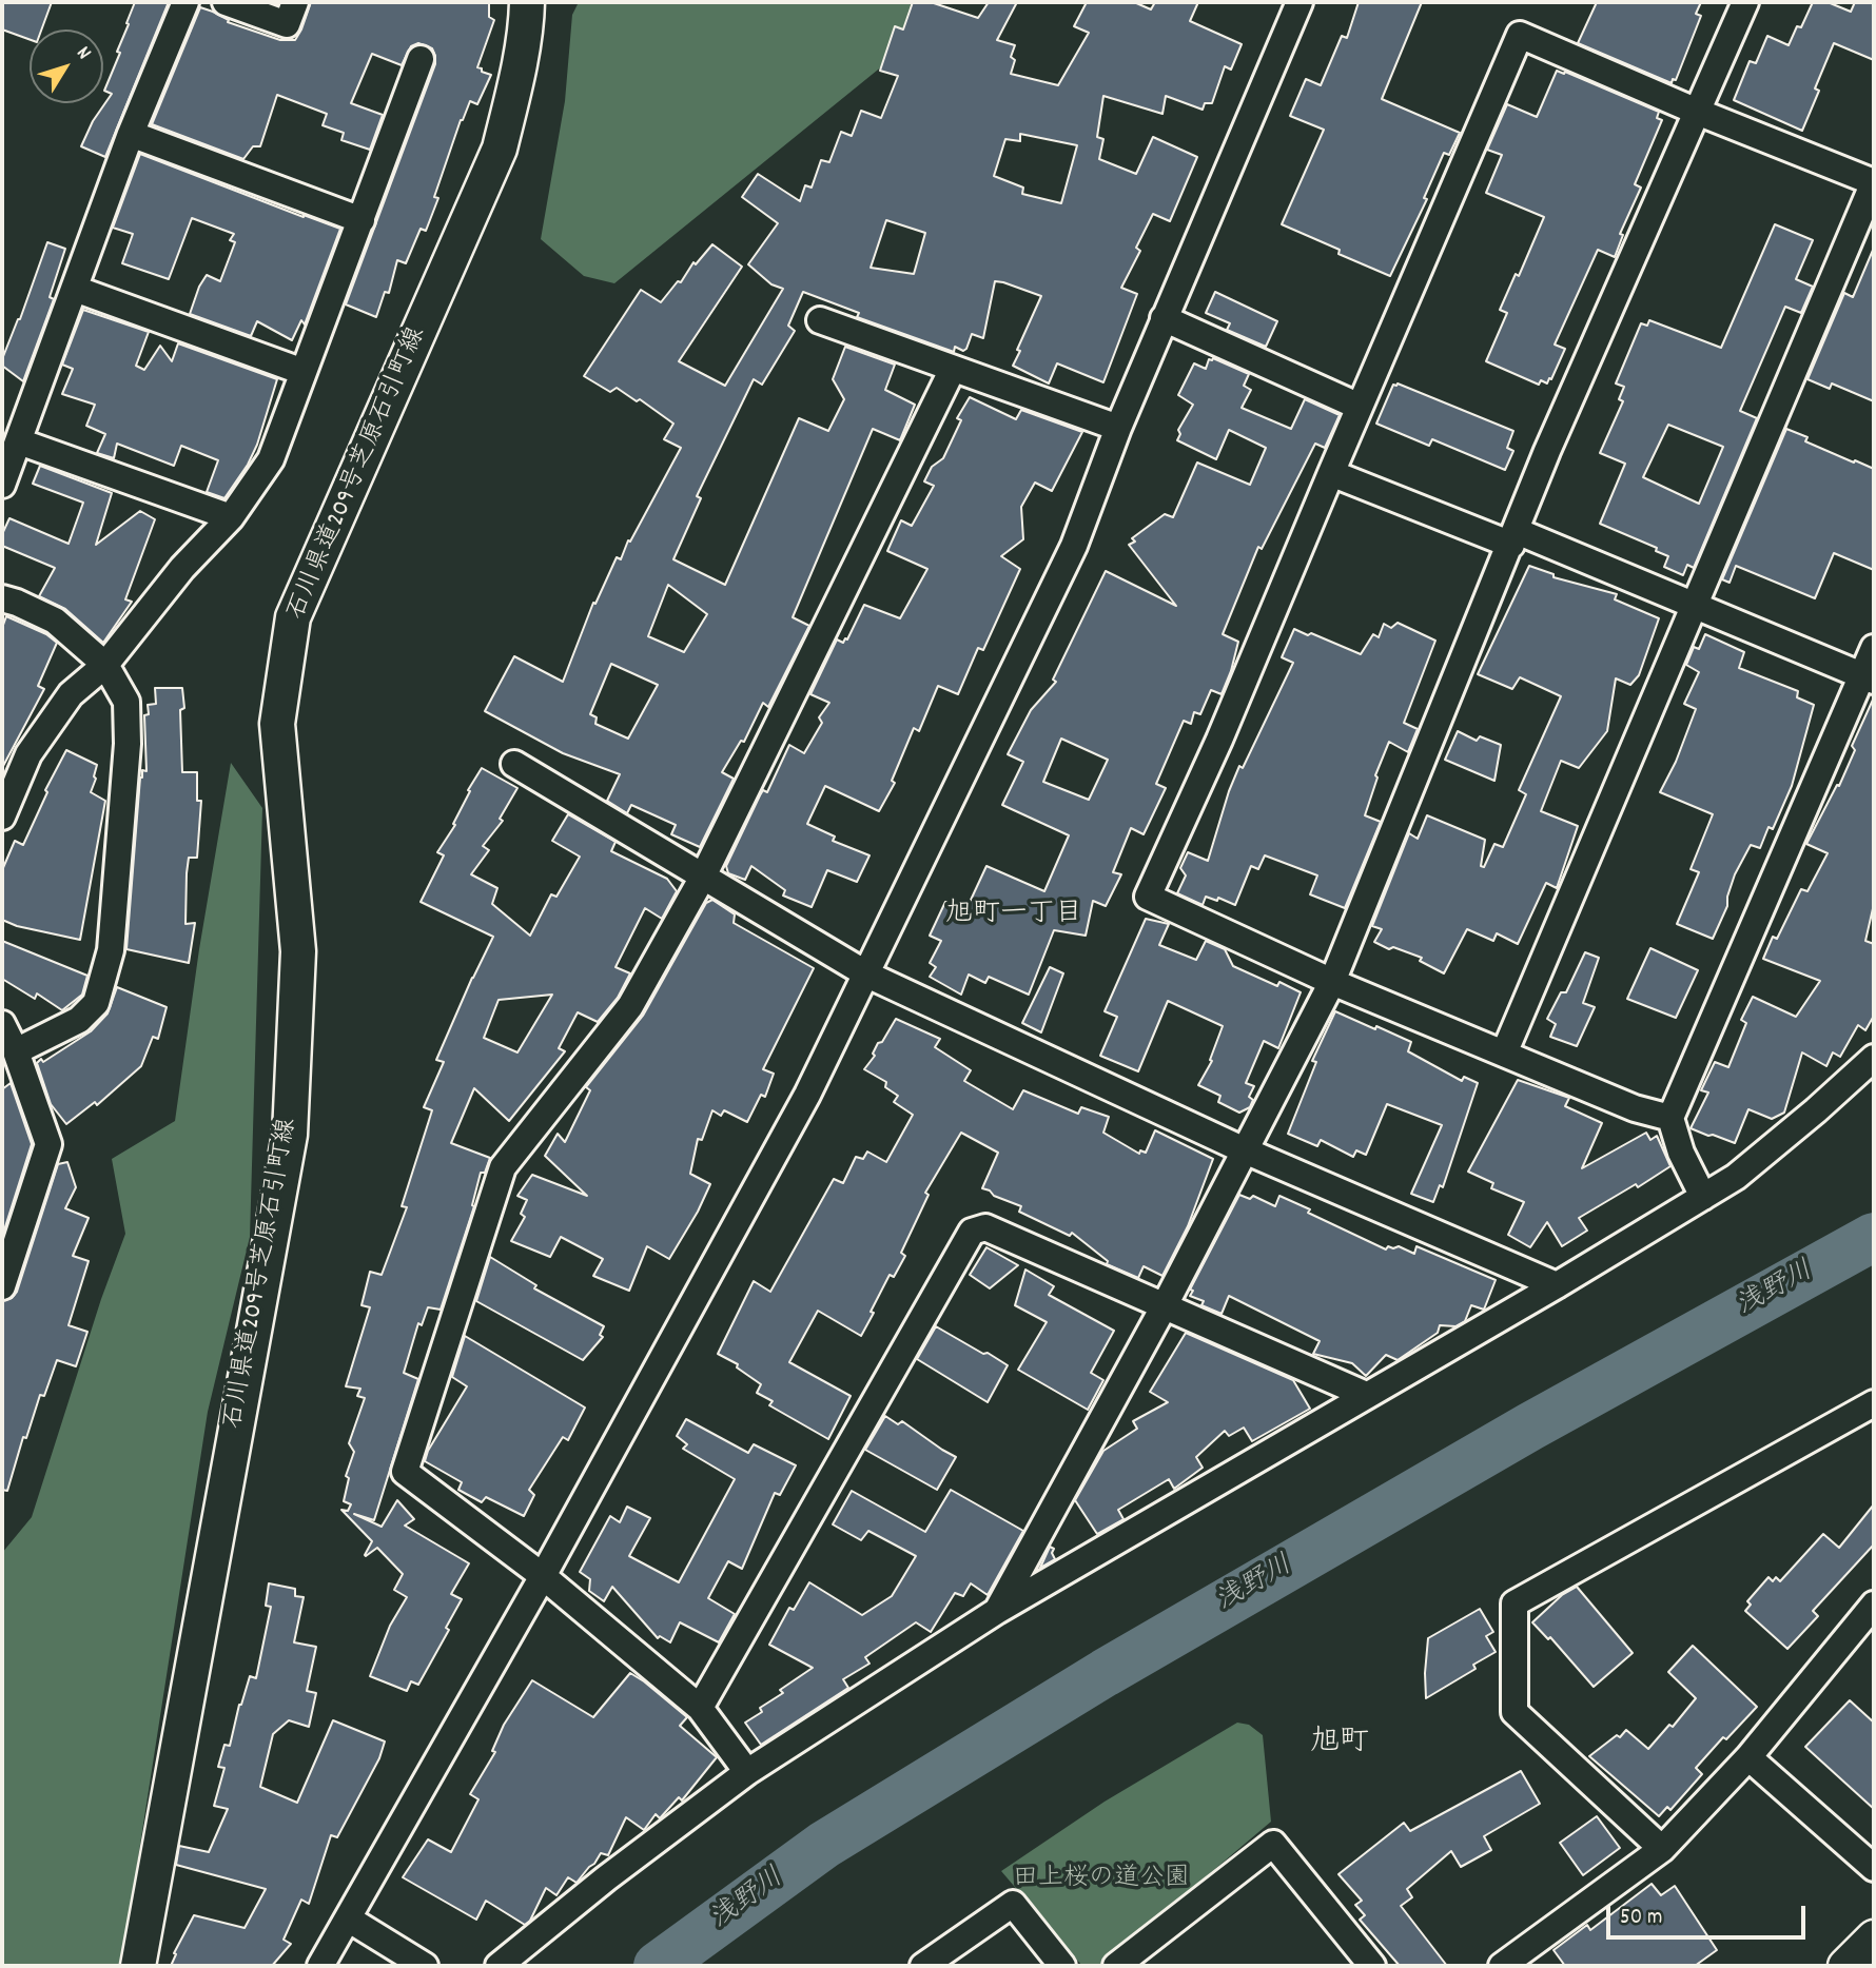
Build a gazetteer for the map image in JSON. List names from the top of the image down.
{
  "streets": {
    "main road": ["石川県道209号芝原石引町線"]
  },
  "districts": ["旭町一丁目", "旭町"],
  "water": ["浅野川"],
  "parks": ["田上桜の道公園"],
  "scale_bar": "50 m",
  "north": "top right"
}
